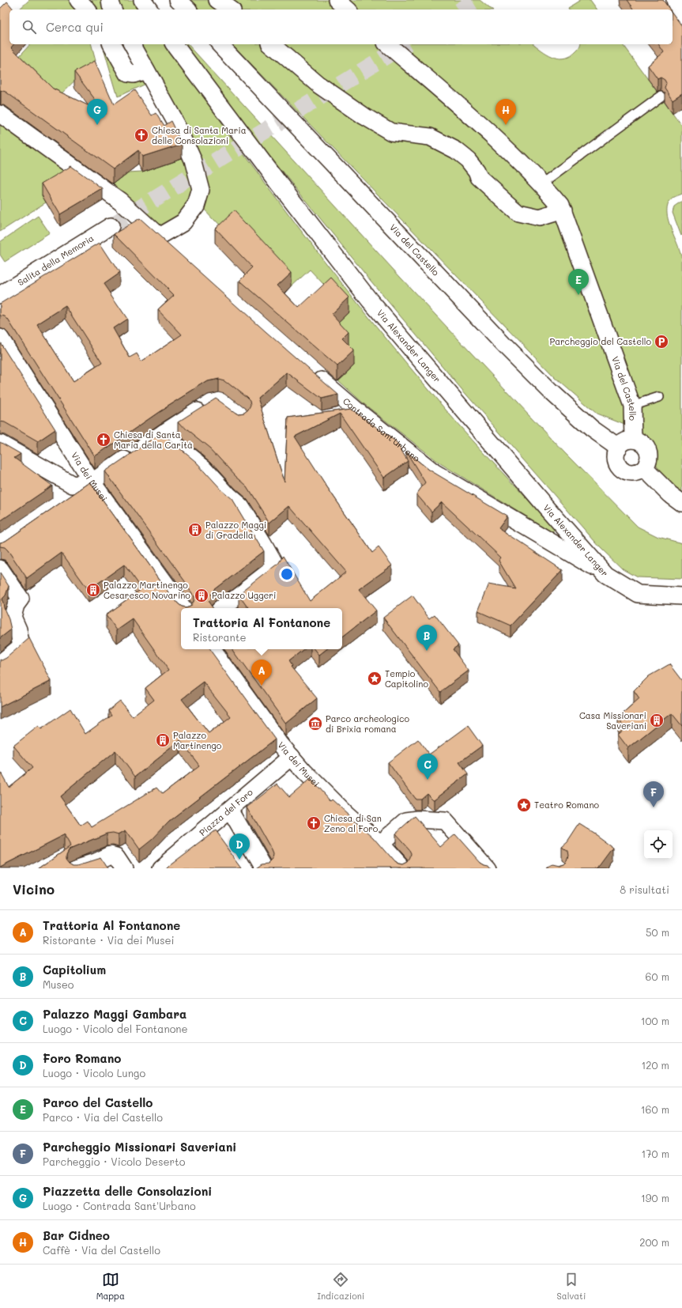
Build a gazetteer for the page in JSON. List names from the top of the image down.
{
  "streets": {
    "street": [
      "Via del Castello",
      "Salita della Memoria",
      "Via Alexander Langer",
      "Contrada Sant'Urbano",
      "Via dei Musei",
      "Piazza del Foro"
    ]
  },
  "crossings": [
    ["Via Alexander Langer", "Contrada Sant'Urbano"],
    ["Via dei Musei", "Piazza del Foro"]
  ],
  "places": {
    "church": ["Chiesa di Santa Maria delle Consolazioni", "Chiesa di Santa Maria della Carità", "Chiesa di San Zeno al Foro"],
    "parking": ["Parcheggio del Castello"],
    "building": [
      "Palazzo Maggi di Gradella",
      "Palazzo Martinengo Cesaresco Novarino",
      "Palazzo Uggeri",
      "Casa Missionari Saveriani",
      "Palazzo Martinengo"
    ],
    "place": ["Tempio Capitolino", "Teatro Romano"],
    "museum": ["Parco archeologico di Brixia romana"]
  },
  "page": {
    "search": "Cerca qui",
    "pins": [
      "G",
      "H",
      "E",
      "B",
      "A",
      "C",
      "F",
      "D"
    ],
    "popup": ["Trattoria Al Fontanone", "Ristorante"],
    "heading": ["Vicino", "8 risultati"],
    "list": [
      {
        "mark": "A",
        "name": "Trattoria Al Fontanone",
        "note": "Ristorante · Via dei Musei",
        "value": "50 m"
      },
      {
        "mark": "B",
        "name": "Capitolium",
        "note": "Museo",
        "value": "60 m"
      },
      {
        "mark": "C",
        "name": "Palazzo Maggi Gambara",
        "note": "Luogo · Vicolo del Fontanone",
        "value": "100 m"
      },
      {
        "mark": "D",
        "name": "Foro Romano",
        "note": "Luogo · Vicolo Lungo",
        "value": "120 m"
      },
      {
        "mark": "E",
        "name": "Parco del Castello",
        "note": "Parco · Via del Castello",
        "value": "160 m"
      },
      {
        "mark": "F",
        "name": "Parcheggio Missionari Saveriani",
        "note": "Parcheggio · Vicolo Deserto",
        "value": "170 m"
      },
      {
        "mark": "G",
        "name": "Piazzetta delle Consolazioni",
        "note": "Luogo · Contrada Sant'Urbano",
        "value": "190 m"
      },
      {
        "mark": "H",
        "name": "Bar Cidneo",
        "note": "Caffè · Via del Castello",
        "value": "200 m"
      }
    ],
    "nav": ["Mappa", "Indicazioni", "Salvati"]
  }
}
